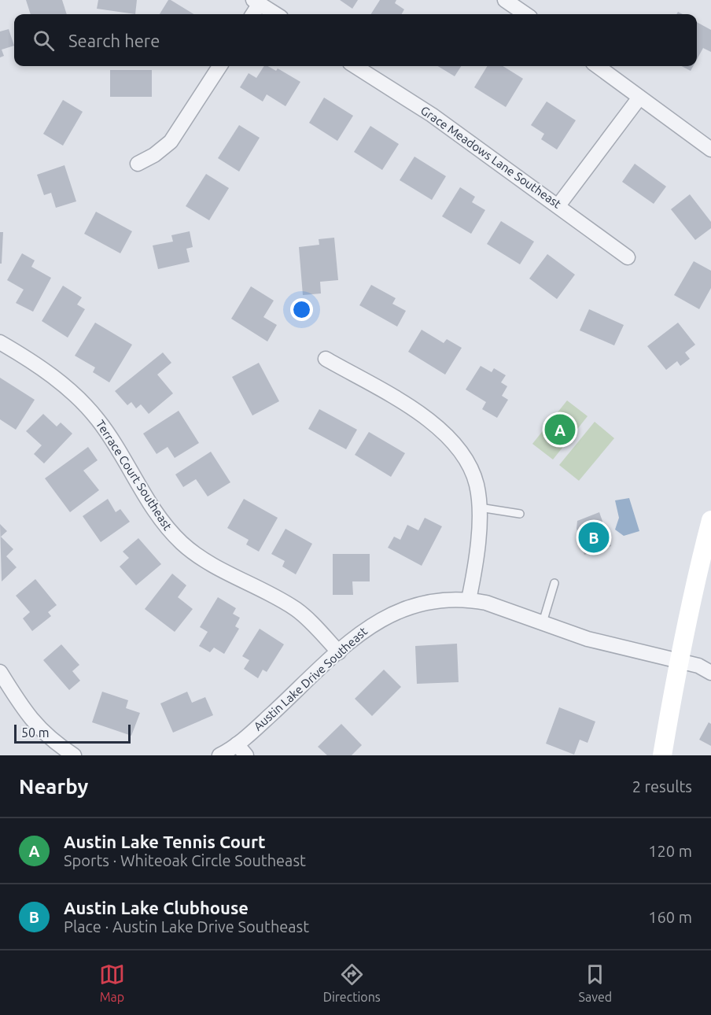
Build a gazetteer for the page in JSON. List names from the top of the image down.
{
  "streets": {
    "street": ["Grace Meadows Lane Southeast", "Terrace Court Southeast", "Austin Lake Drive Southeast"]
  },
  "crossings": [
    ["Terrace Court Southeast", "Austin Lake Drive Southeast"]
  ],
  "scale_bar": "50 m",
  "page": {
    "search": "Search here",
    "pins": ["A", "B"],
    "scale": "50 m",
    "heading": ["Nearby", "2 results"],
    "list": [
      {
        "mark": "A",
        "name": "Austin Lake Tennis Court",
        "note": "Sports · Whiteoak Circle Southeast",
        "value": "120 m"
      },
      {
        "mark": "B",
        "name": "Austin Lake Clubhouse",
        "note": "Place · Austin Lake Drive Southeast",
        "value": "160 m"
      }
    ],
    "nav": ["Map", "Directions", "Saved"]
  }
}
